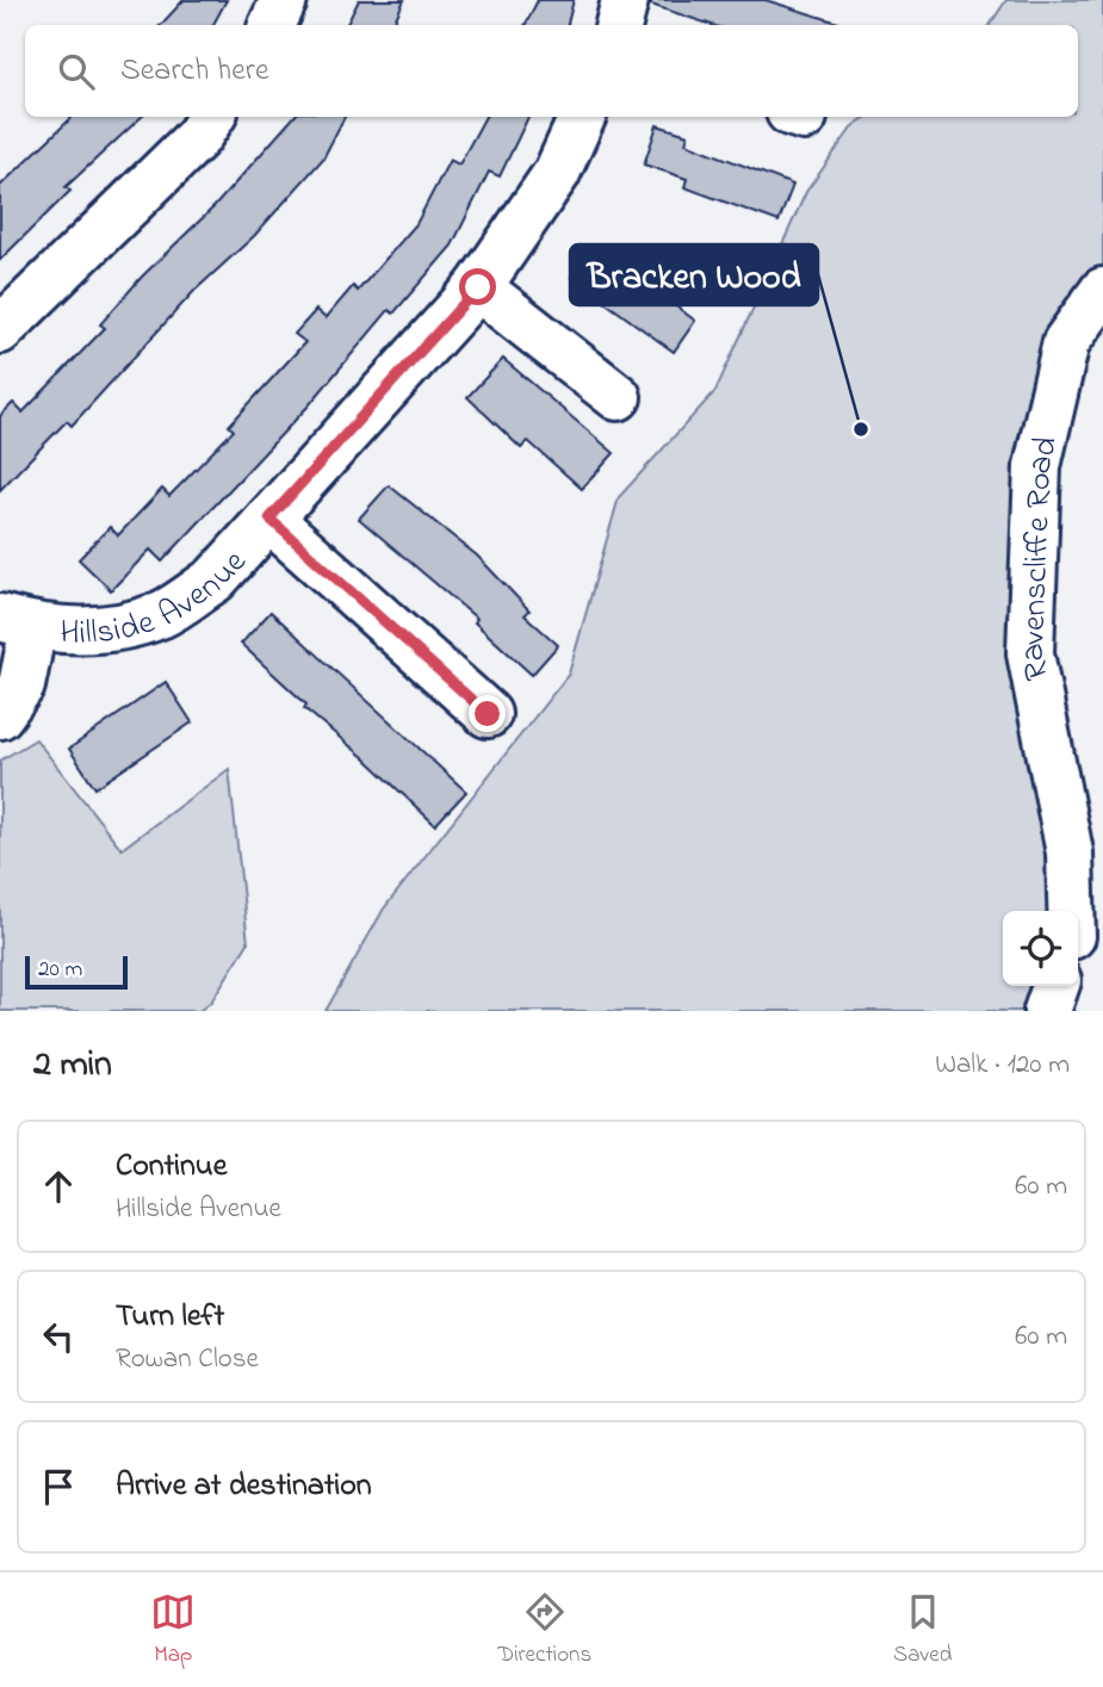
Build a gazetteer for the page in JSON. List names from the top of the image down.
{
  "streets": {
    "street": ["Ravenscliffe Road", "Hillside Avenue"]
  },
  "places": ["Bracken Wood"],
  "scale_bar": "20 m",
  "page": {
    "search": "Search here",
    "scale": "20 m",
    "heading": ["2 min", "Walk · 120 m"],
    "list": [
      ["Continue", "Hillside Avenue", "60 m"],
      ["Turn left", "Rowan Close", "60 m"],
      "Arrive at destination"
    ],
    "nav": ["Map", "Directions", "Saved"]
  }
}
